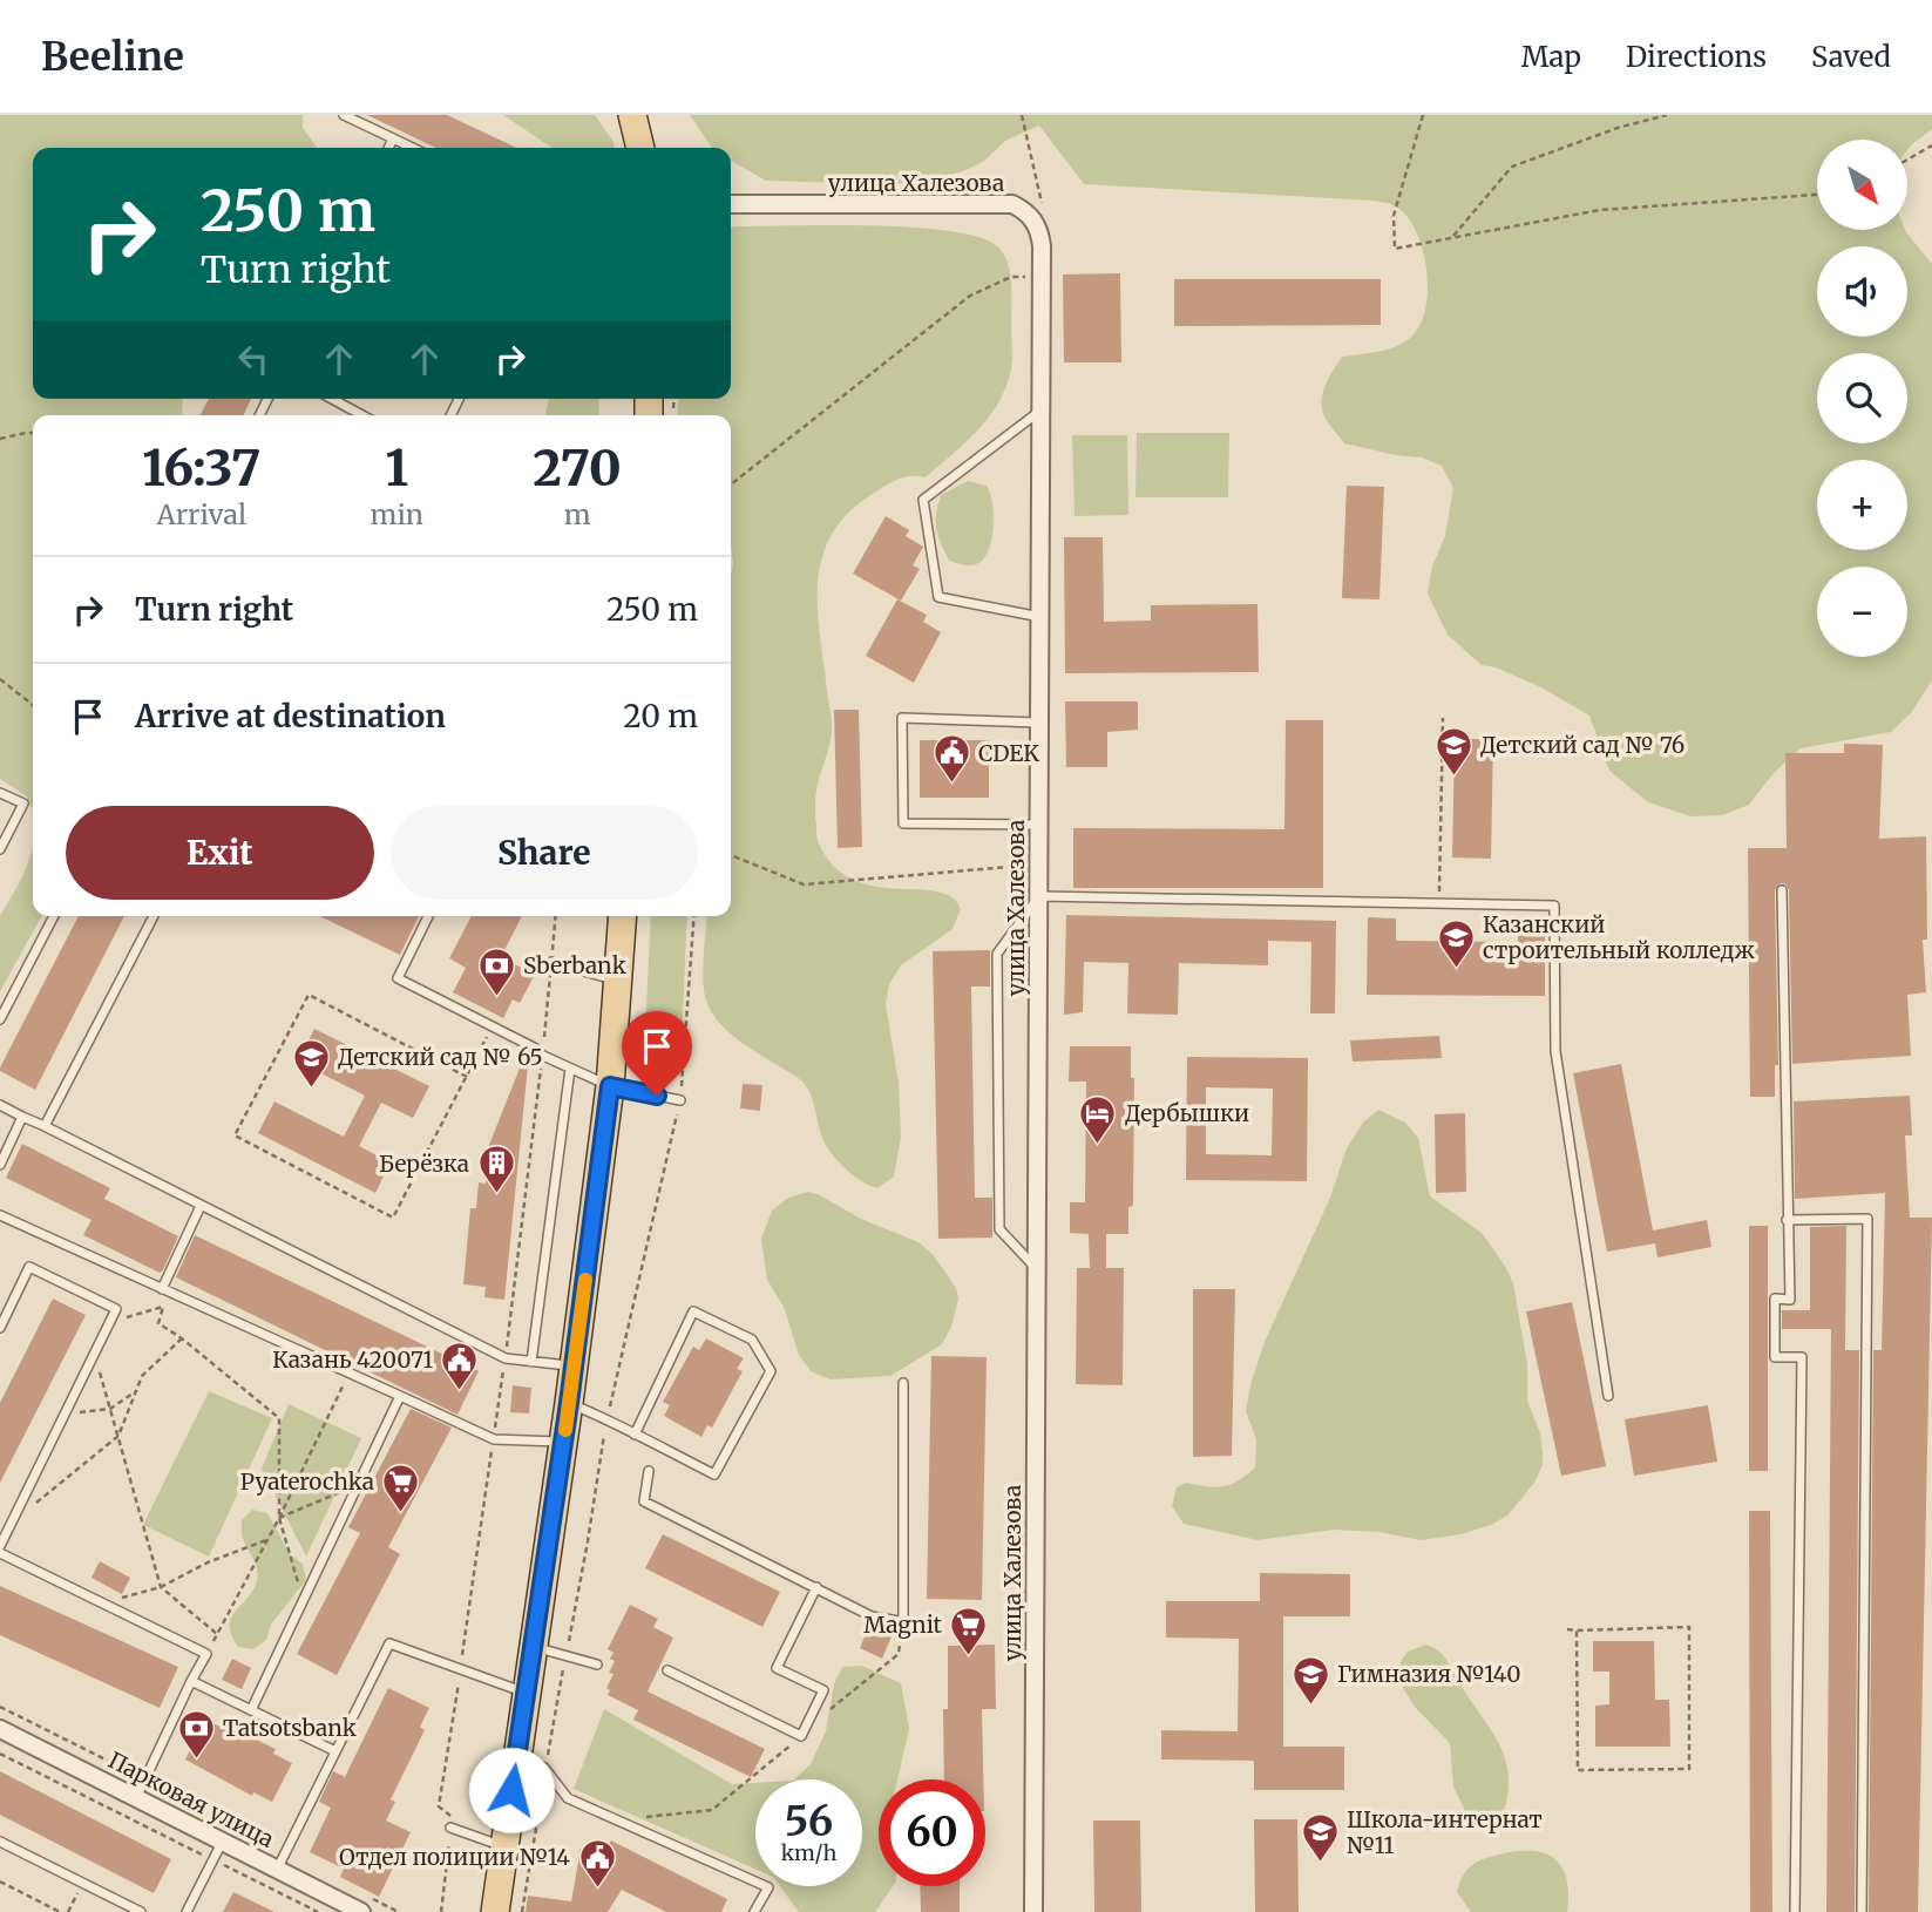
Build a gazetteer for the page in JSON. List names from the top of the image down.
{
  "streets": {
    "street": ["улица Халезова", "Парковая улица"]
  },
  "places": {
    "school or university": [
      "Детский сад № 76",
      "Казанский строительный колледж",
      "Детский сад № 65",
      "Гимназия №140",
      "Школа-интернат №11"
    ],
    "public building": ["CDEK", "Казань 420071", "Отдел полиции №14"],
    "bank": ["Sberbank", "Tatsotsbank"],
    "hotel": ["Дербышки"],
    "building": ["Берёзка"],
    "supermarket": ["Pyaterochka", "Magnit"]
  },
  "north": "bottom right",
  "page": {
    "header": "Beeline",
    "nav": ["Map", "Directions", "Saved"],
    "map_buttons": ["+", "−"],
    "turn": ["250 m", "Turn right"],
    "eta": [
      "16:37",
      "Arrival",
      "1",
      "min",
      "270",
      "m"
    ],
    "list": [
      {
        "name": "Turn right",
        "value": "250 m"
      },
      {
        "name": "Arrive at destination",
        "value": "20 m"
      }
    ],
    "buttons": ["Exit", "Share"],
    "speed": "56 km/h",
    "limit": "60"
  }
}
